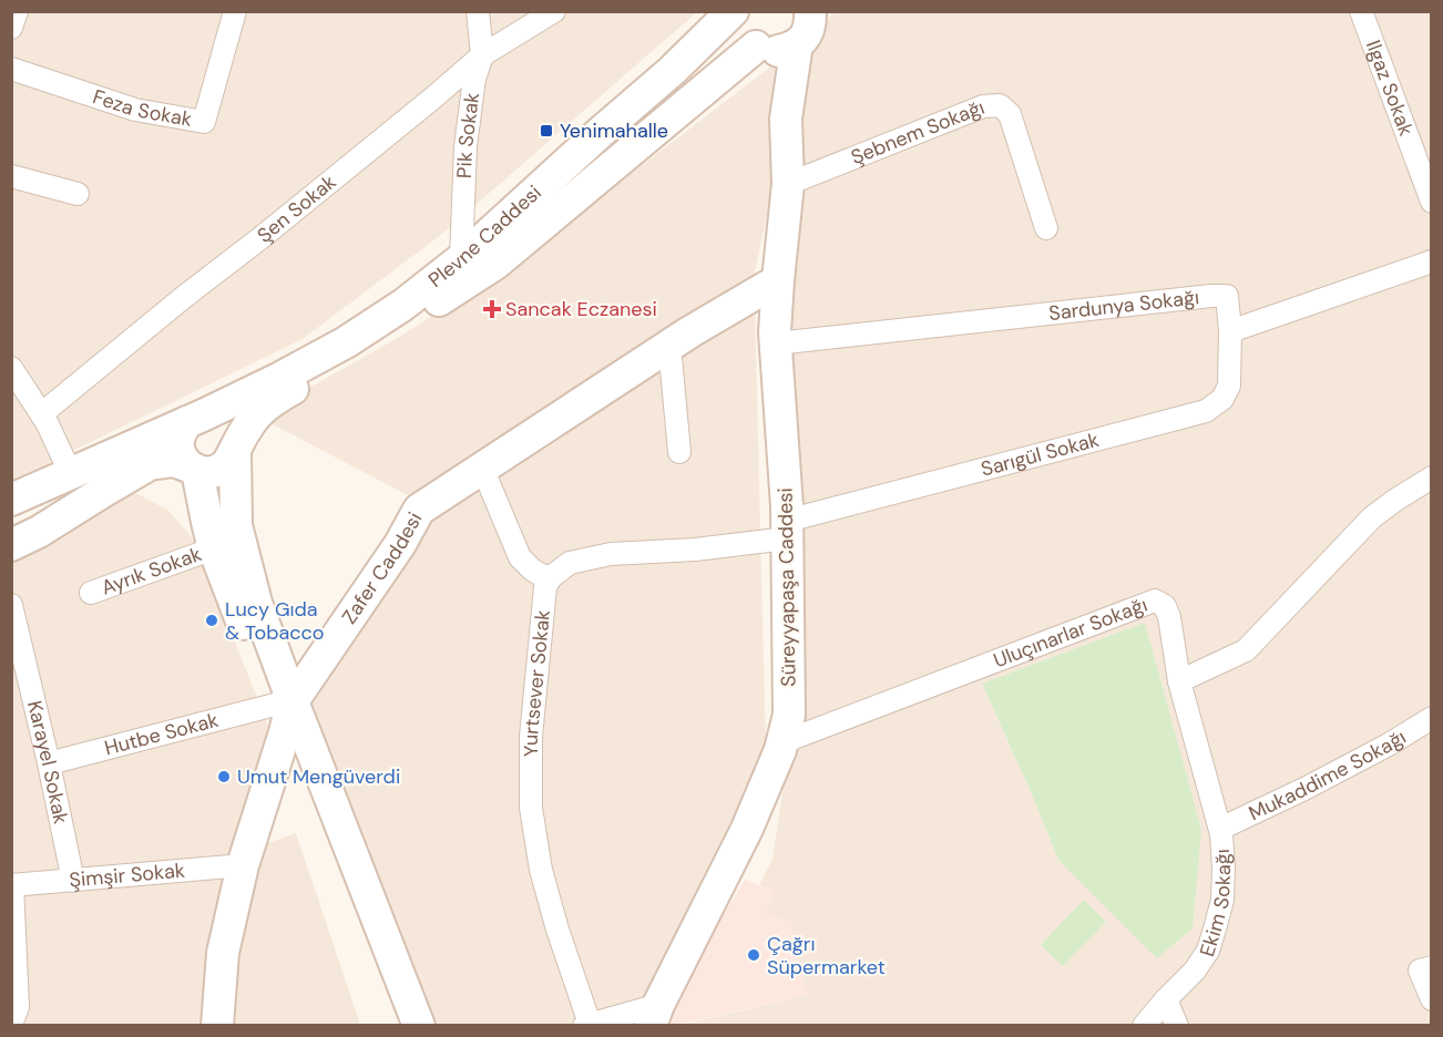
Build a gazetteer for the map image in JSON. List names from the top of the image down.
{
  "streets": {
    "street": [
      "Ilgaz Sokak",
      "Feza Sokak",
      "Şebnem Sokağı",
      "Pik Sokak",
      "Şen Sokak",
      "Plevne Caddesi",
      "Sardunya Sokağı",
      "Sarıgül Sokak",
      "Zafer Caddesi",
      "Ayrık Sokak",
      "Süreyyapaşa Caddesi",
      "Uluçınarlar Sokağı",
      "Yurtsever Sokak",
      "Hutbe Sokak",
      "Karayel Sokak",
      "Mukaddime Sokağı",
      "Şimşir Sokak",
      "Ekim Sokağı"
    ]
  },
  "crossings": [
    ["Şebnem Sokağı", "Süreyyapaşa Caddesi"],
    ["Pik Sokak", "Şen Sokak"],
    ["Pik Sokak", "Plevne Caddesi"],
    ["Sardunya Sokağı", "Sarıgül Sokak"],
    ["Sardunya Sokağı", "Süreyyapaşa Caddesi"],
    ["Sarıgül Sokak", "Süreyyapaşa Caddesi"],
    ["Zafer Caddesi", "Süreyyapaşa Caddesi"],
    ["Zafer Caddesi", "Hutbe Sokak"],
    ["Zafer Caddesi", "Şimşir Sokak"],
    ["Süreyyapaşa Caddesi", "Uluçınarlar Sokağı"],
    ["Uluçınarlar Sokağı", "Ekim Sokağı"],
    ["Hutbe Sokak", "Karayel Sokak"],
    ["Karayel Sokak", "Şimşir Sokak"],
    ["Mukaddime Sokağı", "Ekim Sokağı"]
  ],
  "places": {
    "transit": ["Yenimahalle"],
    "health": ["Sancak Eczanesi"],
    "other": ["Lucy Gıda & Tobacco", "Umut Mengüverdi", "Çağrı Süpermarket"]
  }
}
